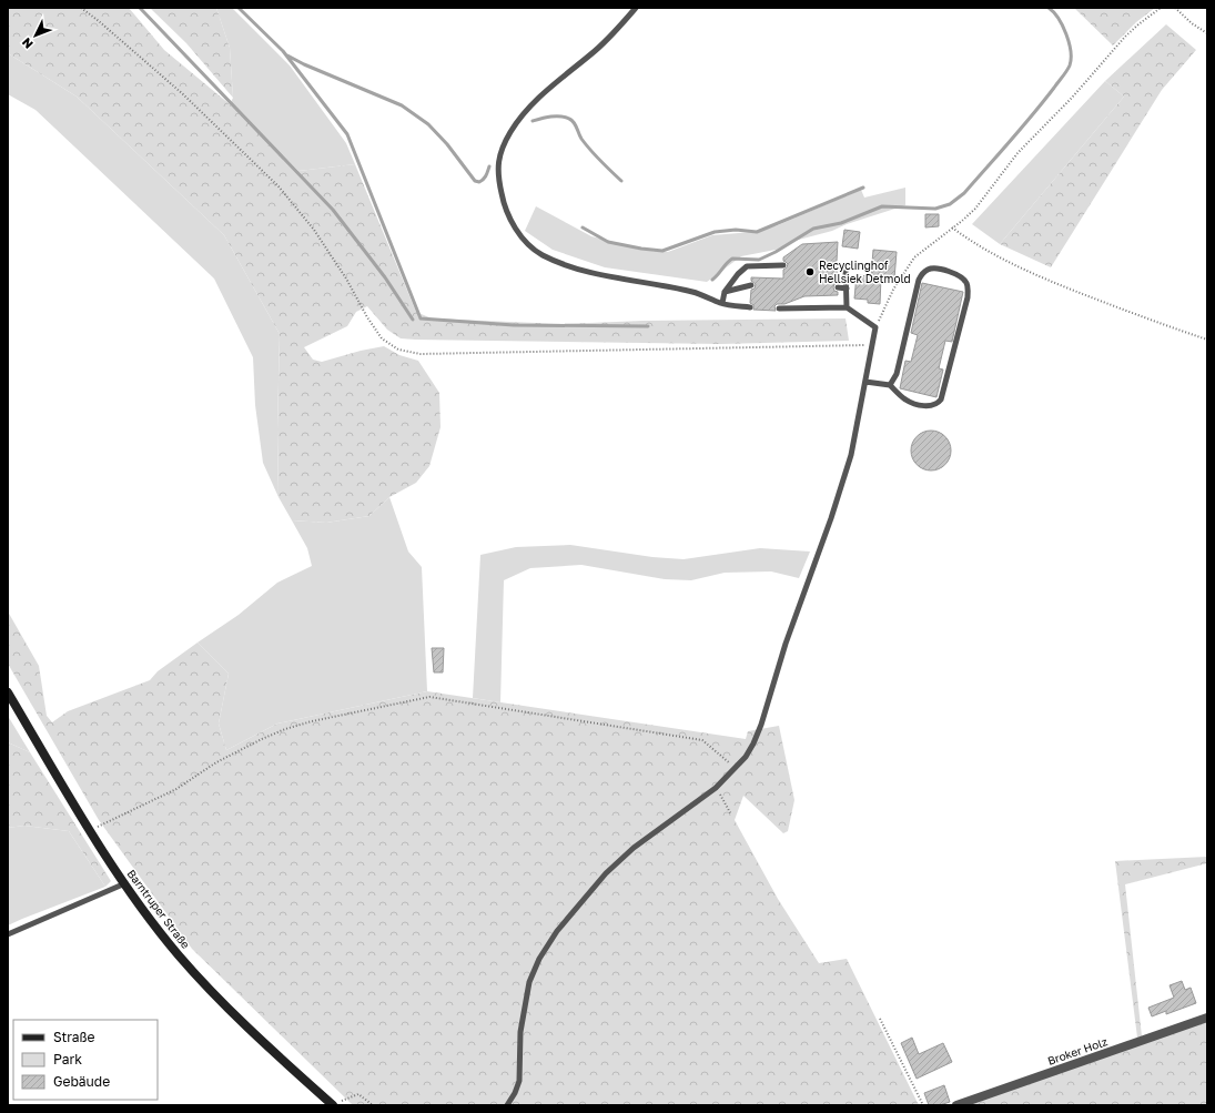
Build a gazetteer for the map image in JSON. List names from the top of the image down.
{
  "streets": {
    "main road": ["Barntruper Straße"],
    "street": ["Broker Holz"]
  },
  "places": ["Recyclinghof Hellsiek Detmold"],
  "legend": ["Straße", "Park", "Gebäude"],
  "north": "bottom left"
}
